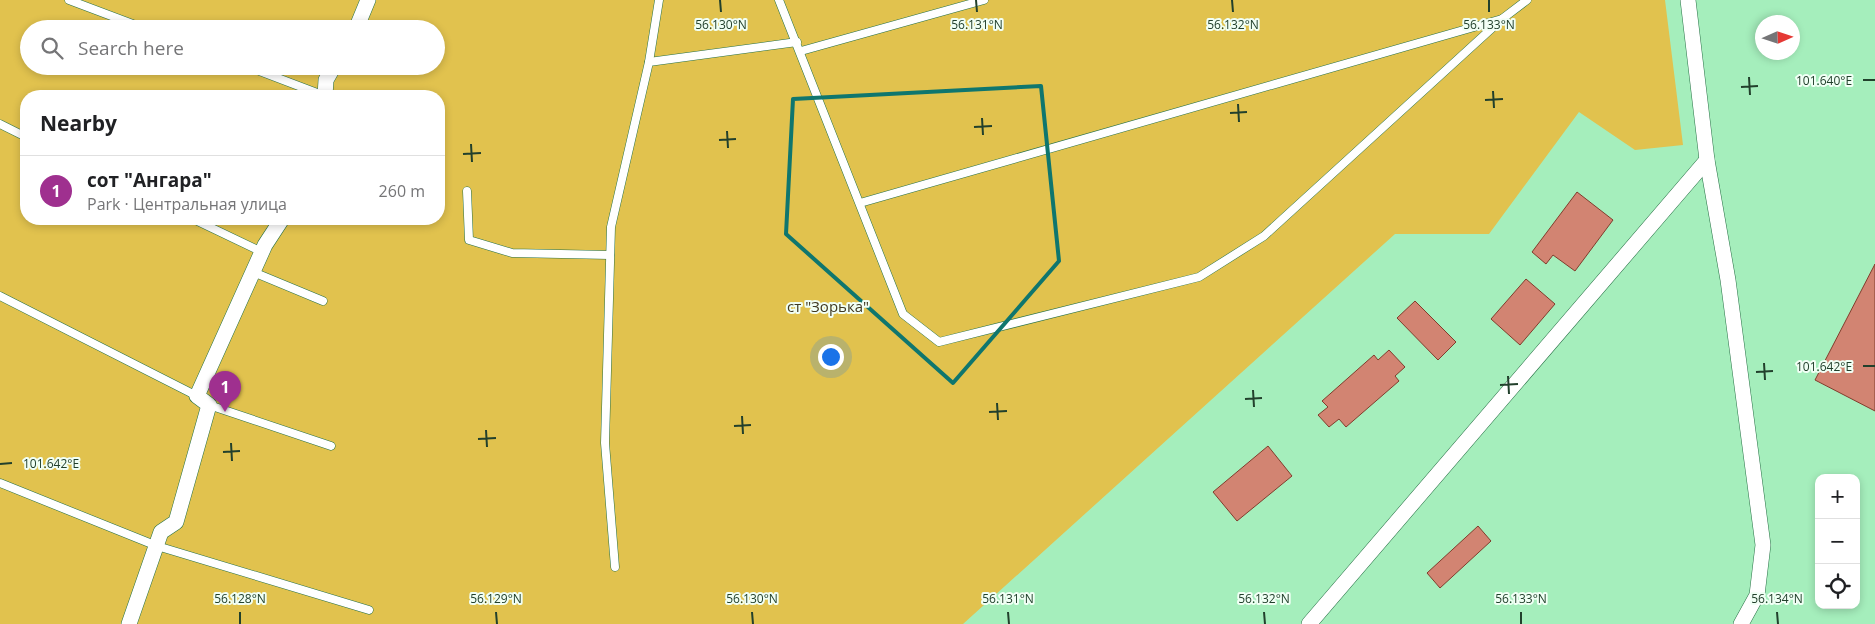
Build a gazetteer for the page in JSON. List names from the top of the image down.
{
  "parks": ["ст \"Зорька\""],
  "north": "right",
  "page": {
    "search": "Search here",
    "heading": "Nearby",
    "list": [
      {
        "mark": "1",
        "name": "сот \"Ангара\"",
        "note": "Park · Центральная улица",
        "value": "260 m"
      }
    ],
    "pins": "1",
    "map_buttons": ["+", "−"]
  },
  "coordinates": [
    "56.130°N",
    "56.131°N",
    "56.132°N",
    "56.133°N",
    "101.640°E",
    "101.642°E",
    "56.128°N",
    "56.129°N",
    "56.134°N"
  ]
}
